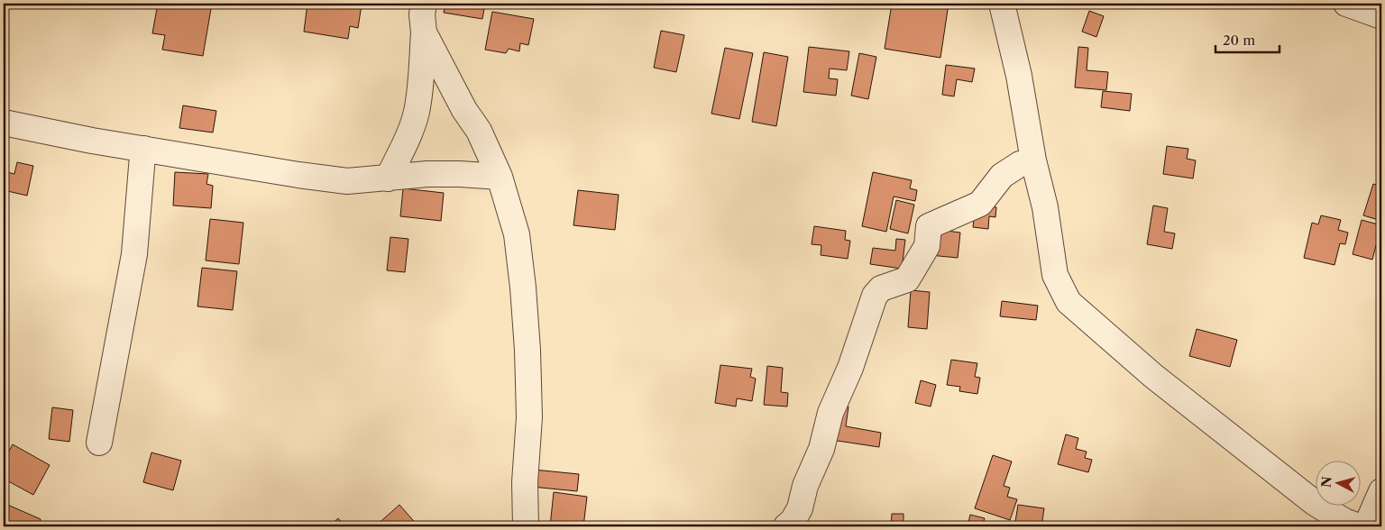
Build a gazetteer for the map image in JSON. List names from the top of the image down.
{
  "scale_bar": "20 m",
  "north": "left"
}
